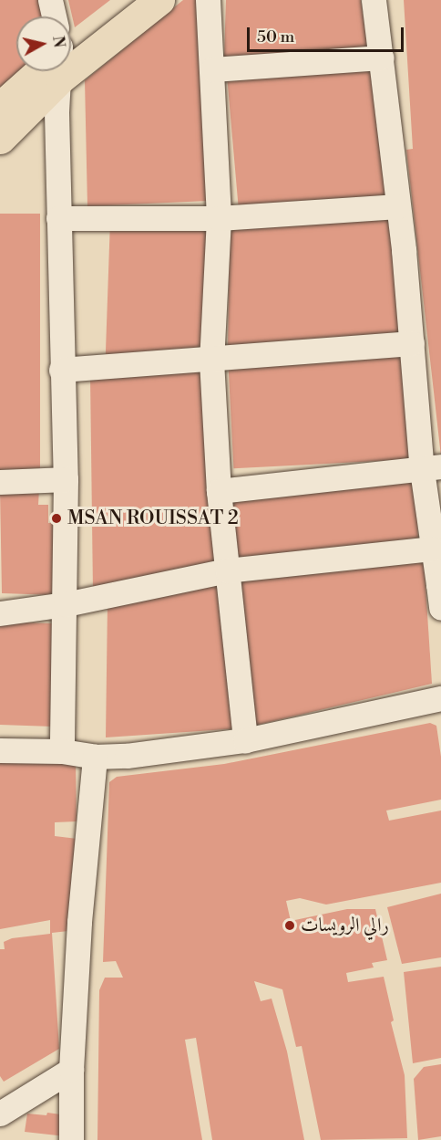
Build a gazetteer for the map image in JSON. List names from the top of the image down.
{
  "places": ["MSAN ROUISSAT 2", "رالي الرويسات"],
  "scale_bar": "50 m",
  "north": "right"
}
